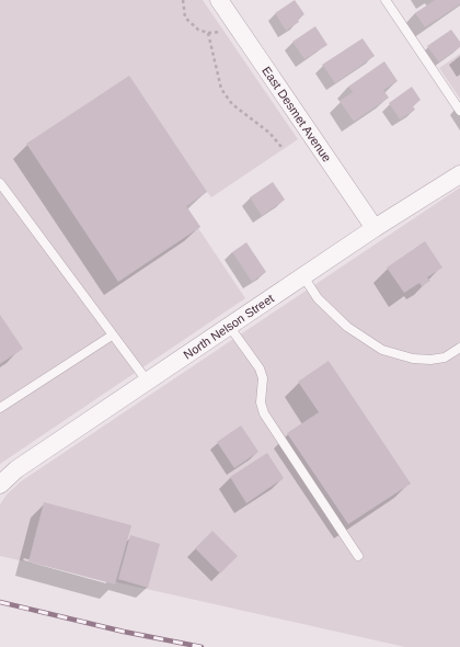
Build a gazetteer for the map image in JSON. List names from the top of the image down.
{
  "streets": {
    "street": ["East Desmet Avenue", "North Nelson Street"]
  },
  "crossings": [
    ["East Desmet Avenue", "North Nelson Street"]
  ]
}
